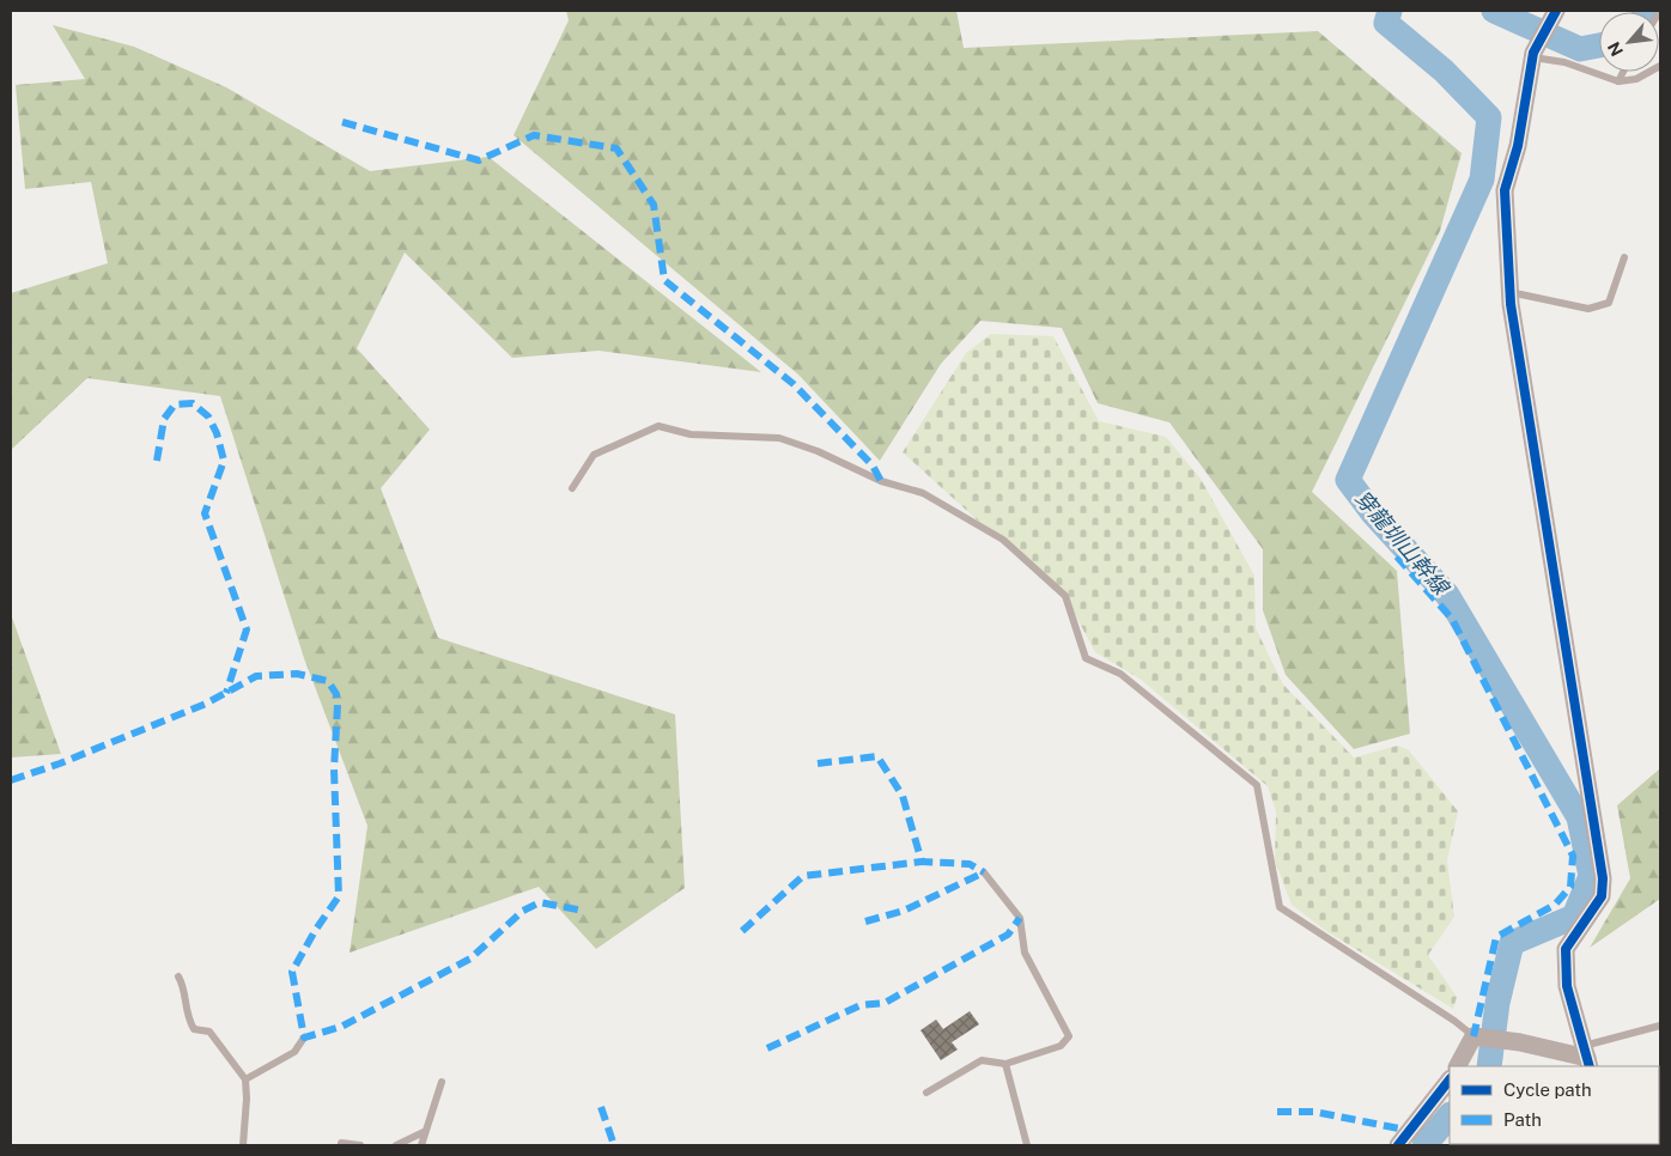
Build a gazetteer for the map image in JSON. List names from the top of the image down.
{
  "water": ["穿龍圳山幹線"],
  "legend": ["Cycle path", "Path"],
  "north": "bottom left"
}
